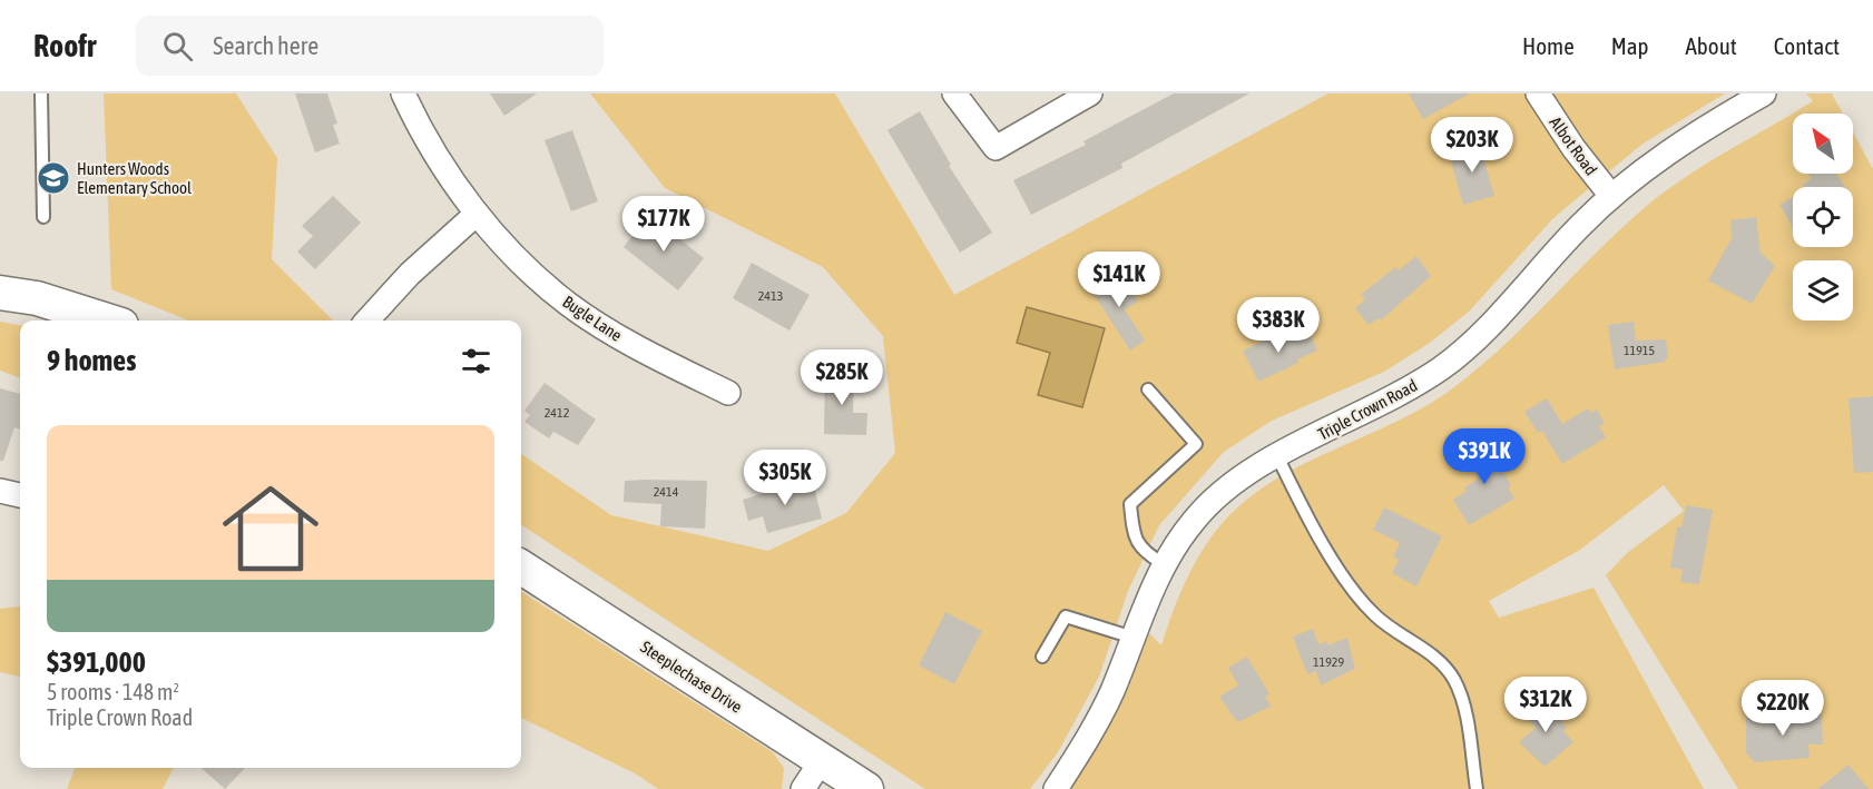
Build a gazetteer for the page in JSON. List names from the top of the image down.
{
  "streets": {
    "street": [
      "Albot Road",
      "Bugle Lane",
      "Triple Crown Road",
      "Steeplechase Drive"
    ]
  },
  "crossings": [
    ["Albot Road", "Triple Crown Road"]
  ],
  "places": {
    "school or university": ["Hunters Woods Elementary School"]
  },
  "house_numbers": [
    "2413",
    "11915",
    "2412",
    "2414",
    "11929"
  ],
  "north": "top left",
  "page": {
    "header": "Roofr",
    "search": "Search here",
    "nav": [
      "Home",
      "Map",
      "About",
      "Contact"
    ],
    "price": [
      "$203K",
      "$177K",
      "$141K",
      "$383K",
      "$285K",
      "$391K",
      "$305K",
      "$312K",
      "$220K"
    ],
    "heading": "9 homes",
    "list": [
      {
        "name": "$391,000",
        "note": "5 rooms · 148 m² · Triple Crown Road"
      }
    ]
  }
}
